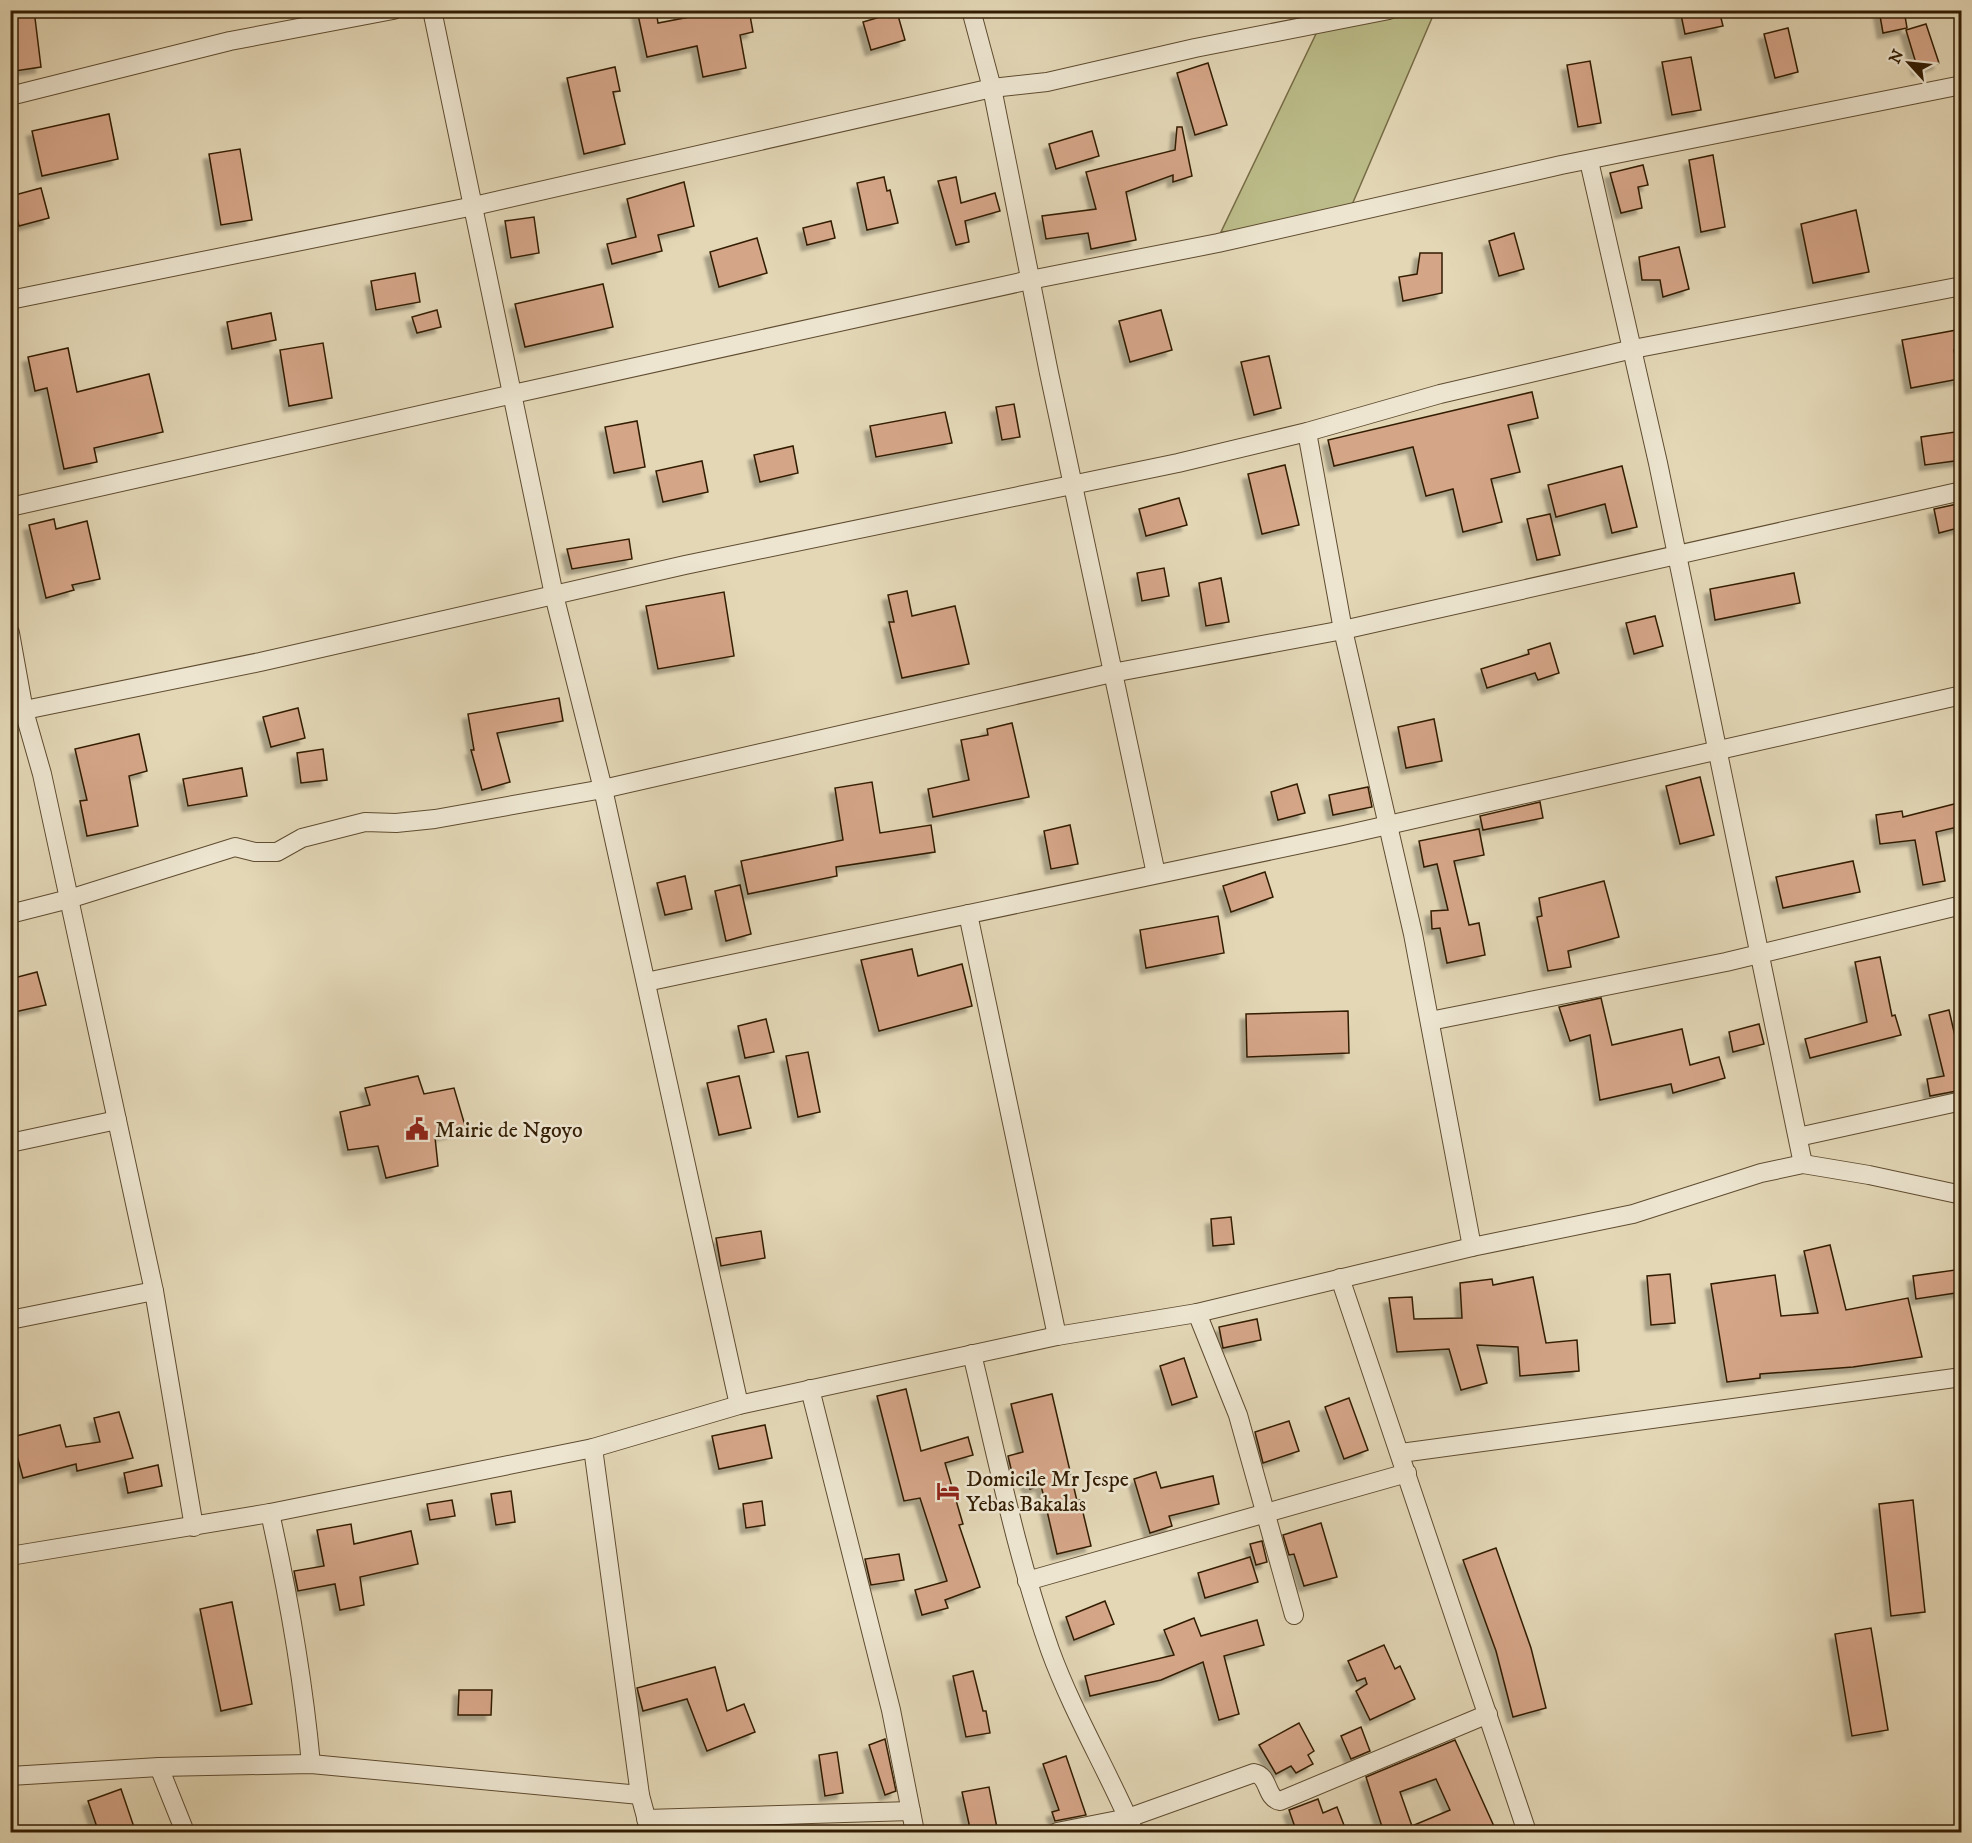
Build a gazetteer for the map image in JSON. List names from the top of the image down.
{
  "places": {
    "public building": ["Mairie de Ngoyo"],
    "hotel": ["Domicile Mr Jespe Yebas Bakalas"]
  },
  "north": "top left"
}
